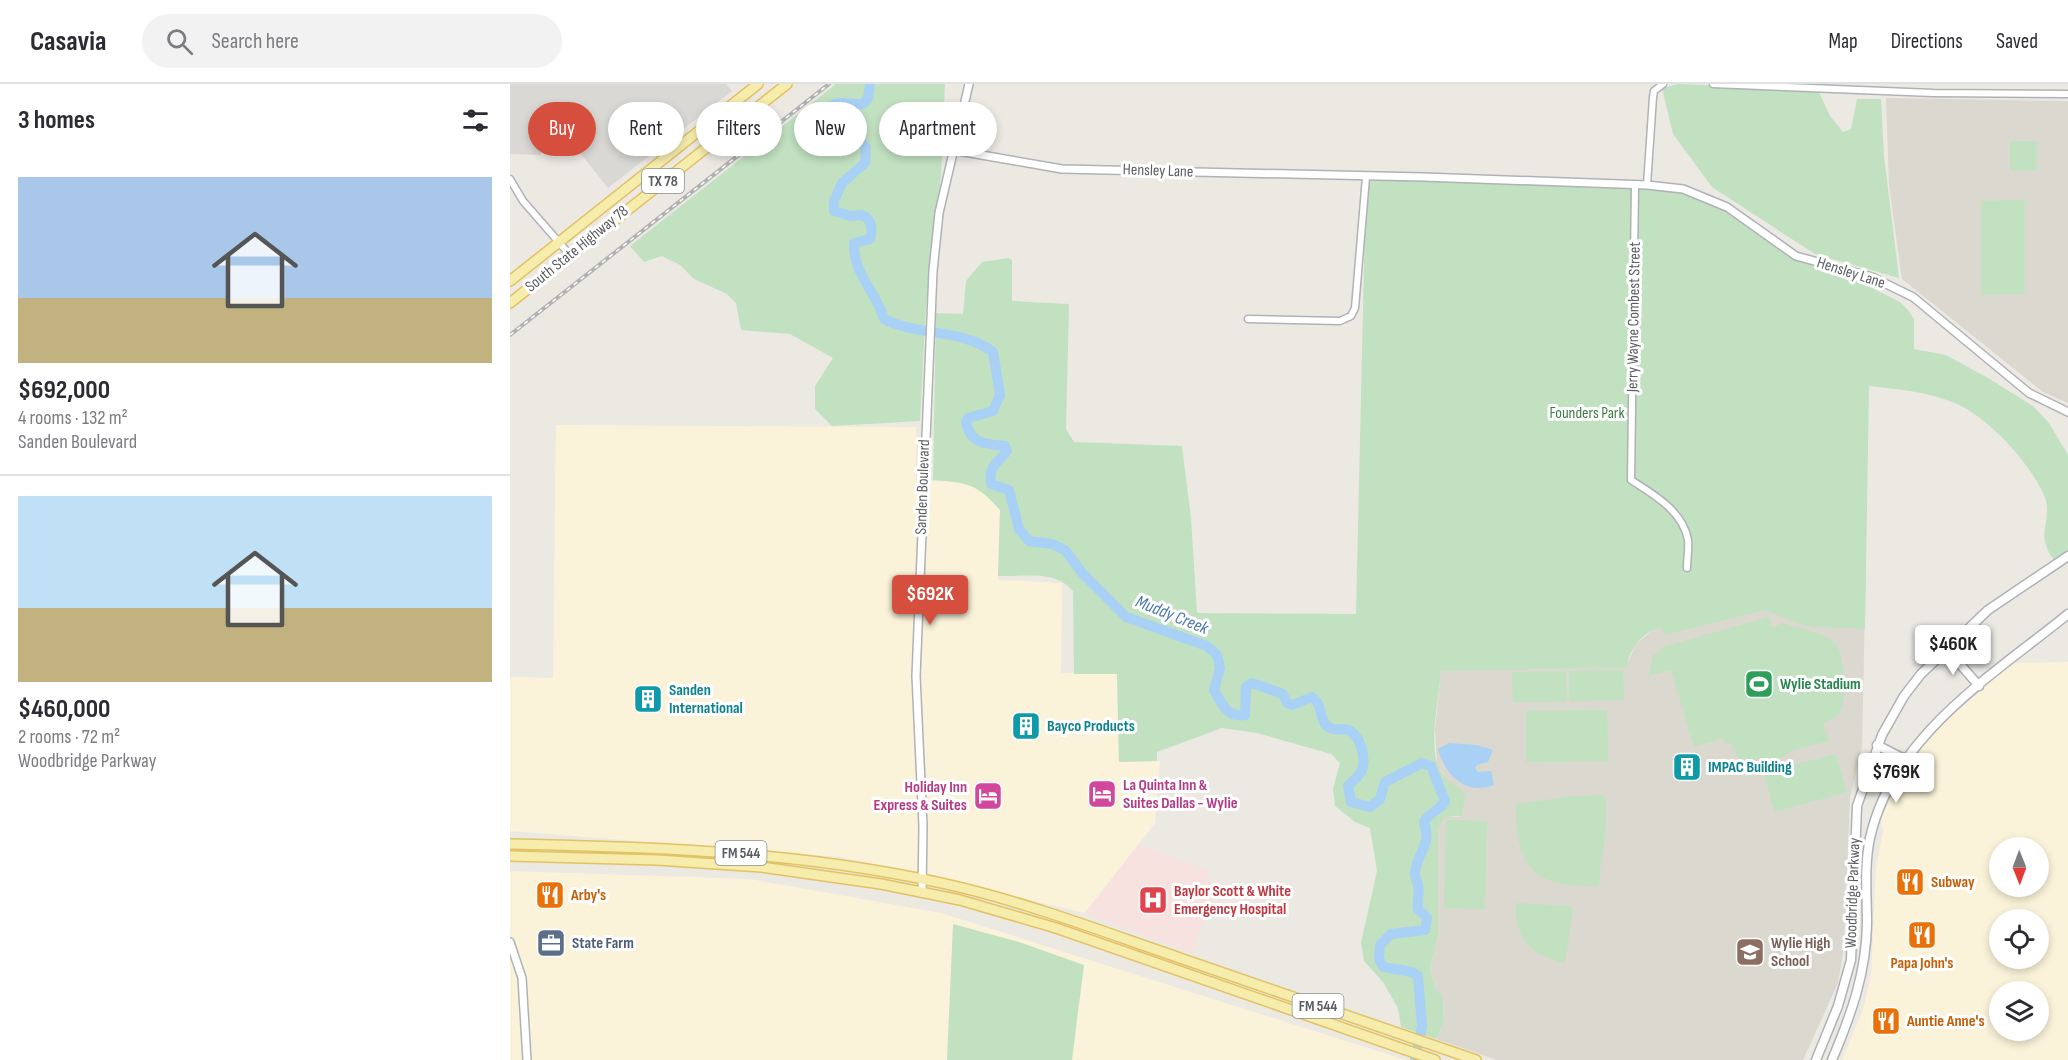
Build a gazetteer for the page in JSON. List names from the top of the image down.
{
  "streets": {
    "main road": [
      "TX 78",
      "South State Highway 78",
      "FM 544",
      "Woodbridge Parkway"
    ],
    "street": ["Hensley Lane", "Jerry Wayne Combest Street", "Sanden Boulevard"]
  },
  "crossings": [
    ["Hensley Lane", "Jerry Wayne Combest Street"],
    ["Sanden Boulevard", "FM 544"]
  ],
  "water": ["Muddy Creek"],
  "parks": ["Founders Park"],
  "places": {
    "sports": ["Wylie Stadium"],
    "building": ["Sanden International", "Bayco Products", "IMPAC Building"],
    "hotel": ["La Quinta Inn & Suites Dallas - Wylie", "Holiday Inn Express & Suites"],
    "restaurant": [
      "Subway",
      "Arby's",
      "Papa John's",
      "Auntie Anne's"
    ],
    "hospital": ["Baylor Scott & White Emergency Hospital"],
    "office": ["State Farm"],
    "school or university": ["Wylie High School"]
  },
  "north": "bottom",
  "page": {
    "header": "Casavia",
    "search": "Search here",
    "nav": ["Map", "Directions", "Saved"],
    "heading": "3 homes",
    "chip": [
      "Buy",
      "Rent",
      "Filters",
      "New",
      "Apartment"
    ],
    "list": [
      {
        "name": "$692,000",
        "note": "4 rooms · 132 m² · Sanden Boulevard"
      },
      {
        "name": "$460,000",
        "note": "2 rooms · 72 m² · Woodbridge Parkway"
      }
    ],
    "price": ["$692K", "$460K", "$769K"]
  }
}
